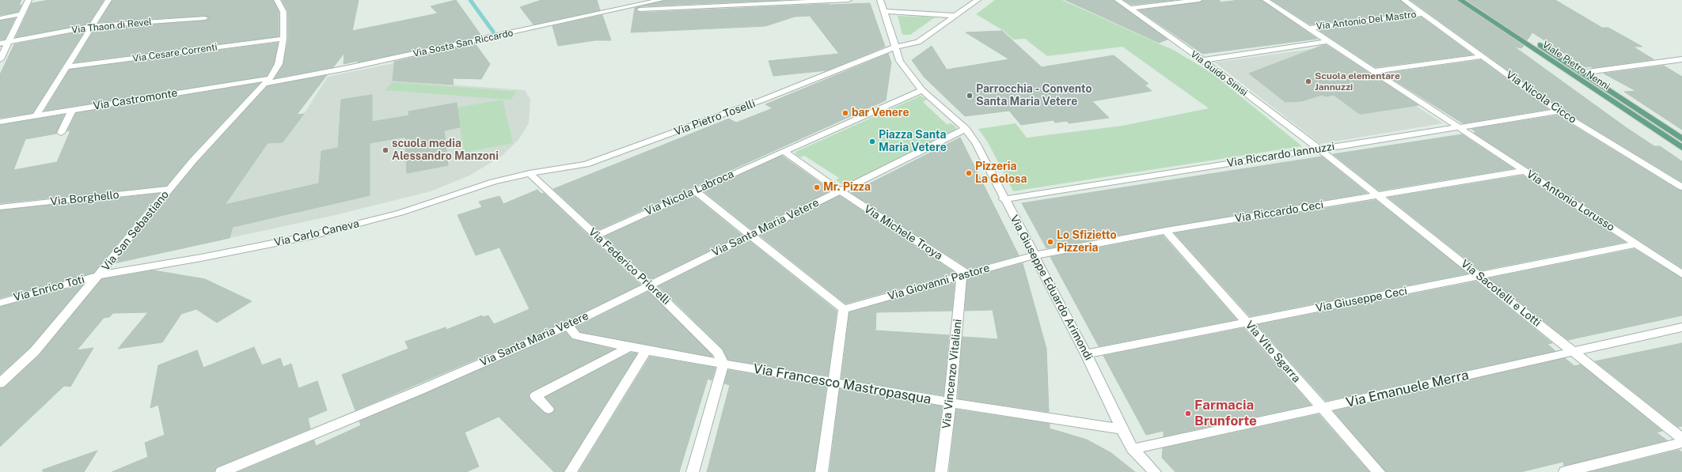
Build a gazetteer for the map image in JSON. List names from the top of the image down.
{
  "streets": {
    "main road": ["Viale Pietro Nenni"],
    "street": [
      "Via Antonio Del Mastro",
      "Via Thaon di Revel",
      "Via Sosta San Riccardo",
      "Via Cesare Correnti",
      "Via Guido Sinisi",
      "Via Nicola Cicco",
      "Via Castromonte",
      "Via Pietro Toselli",
      "Via Riccardo Iannuzzi",
      "Via Nicola Labroca",
      "Via Borghello",
      "Via Antonio Lorusso",
      "Via Riccardo Ceci",
      "Via Santa Maria Vetere",
      "Via San Sebastiano",
      "Via Michele Troya",
      "Via Carlo Caneva",
      "Via Federico Priorelli",
      "Via Giovanni Pastore",
      "Via Giuseppe Eduardo Arimondi",
      "Via Enrico Toti",
      "Via Sacotelli e Lotti",
      "Via Giuseppe Ceci",
      "Via Vito Sgarra",
      "Via Vincenzo Vitaliani",
      "Via Francesco Mastropasqua",
      "Via Emanuele Merra"
    ]
  },
  "crossings": [
    ["Via Antonio Del Mastro", "Via Nicola Cicco"],
    ["Via Antonio Del Mastro", "Via Antonio Lorusso"],
    ["Via Sosta San Riccardo", "Via Castromonte"],
    ["Via Sosta San Riccardo", "Via San Sebastiano"],
    ["Via Cesare Correnti", "Via San Sebastiano"],
    ["Via Guido Sinisi", "Via Riccardo Iannuzzi"],
    ["Via Guido Sinisi", "Via Sacotelli e Lotti"],
    ["Via Nicola Cicco", "Via Riccardo Iannuzzi"],
    ["Via Castromonte", "Via San Sebastiano"],
    ["Via Pietro Toselli", "Via Carlo Caneva"],
    ["Via Pietro Toselli", "Via Federico Priorelli"],
    ["Via Riccardo Iannuzzi", "Via Antonio Lorusso"],
    ["Via Riccardo Iannuzzi", "Via Giuseppe Eduardo Arimondi"],
    ["Via Riccardo Iannuzzi", "Via Sacotelli e Lotti"],
    ["Via Nicola Labroca", "Via Federico Priorelli"],
    ["Via Borghello", "Via San Sebastiano"],
    ["Via Antonio Lorusso", "Via Riccardo Ceci"],
    ["Via Antonio Lorusso", "Via Giuseppe Ceci"],
    ["Via Riccardo Ceci", "Via Giovanni Pastore"],
    ["Via Riccardo Ceci", "Via Giuseppe Eduardo Arimondi"],
    ["Via Riccardo Ceci", "Via Sacotelli e Lotti"],
    ["Via Riccardo Ceci", "Via Vito Sgarra"],
    ["Via Santa Maria Vetere", "Via Michele Troya"],
    ["Via Santa Maria Vetere", "Via Federico Priorelli"],
    ["Via Santa Maria Vetere", "Via Francesco Mastropasqua"],
    ["Via San Sebastiano", "Via Carlo Caneva"],
    ["Via San Sebastiano", "Via Enrico Toti"],
    ["Via Michele Troya", "Via Giovanni Pastore"],
    ["Via Michele Troya", "Via Vincenzo Vitaliani"],
    ["Via Carlo Caneva", "Via Federico Priorelli"],
    ["Via Carlo Caneva", "Via Enrico Toti"],
    ["Via Federico Priorelli", "Via Francesco Mastropasqua"],
    ["Via Giovanni Pastore", "Via Giuseppe Eduardo Arimondi"],
    ["Via Giovanni Pastore", "Via Vincenzo Vitaliani"],
    ["Via Giuseppe Eduardo Arimondi", "Via Giuseppe Ceci"],
    ["Via Giuseppe Eduardo Arimondi", "Via Francesco Mastropasqua"],
    ["Via Giuseppe Eduardo Arimondi", "Via Emanuele Merra"],
    ["Via Sacotelli e Lotti", "Via Giuseppe Ceci"],
    ["Via Sacotelli e Lotti", "Via Emanuele Merra"],
    ["Via Giuseppe Ceci", "Via Vito Sgarra"],
    ["Via Vito Sgarra", "Via Emanuele Merra"],
    ["Via Vincenzo Vitaliani", "Via Francesco Mastropasqua"]
  ],
  "places": [
    "Scuola elementare Jannuzzi",
    "Parrocchia - Convento Santa Maria Vetere",
    "bar Venere",
    "Piazza Santa Maria Vetere",
    "scuola media Alessandro Manzoni",
    "Pizzeria La Golosa",
    "Mr. Pizza",
    "Lo Sfizietto Pizzeria",
    "Farmacia Brunforte"
  ]
}
